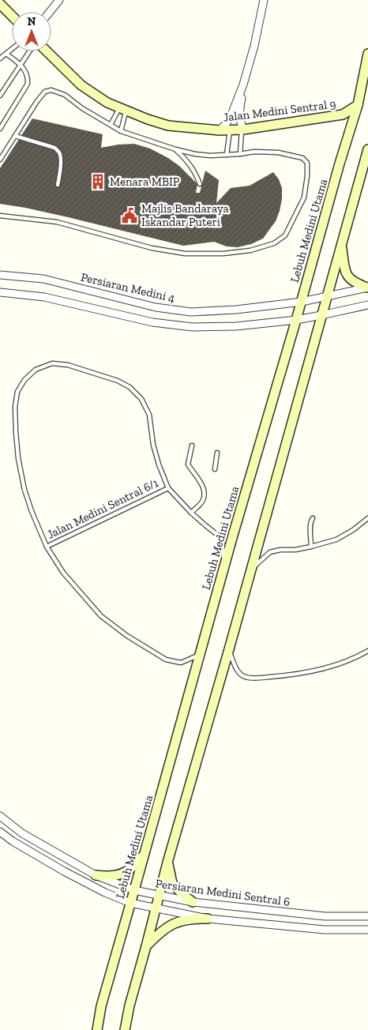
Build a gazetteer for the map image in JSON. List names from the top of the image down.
{
  "streets": {
    "main road": ["Jalan Medini Sentral 9", "Lebuh Medini Utama"],
    "street": ["Persiaran Medini 4", "Persiaran Medini Sentral 6"],
    "lane": ["Jalan Medini Sentral 6/1"]
  },
  "crossings": [
    ["Jalan Medini Sentral 9", "Lebuh Medini Utama"],
    ["Lebuh Medini Utama", "Persiaran Medini 4"],
    ["Lebuh Medini Utama", "Persiaran Medini Sentral 6"]
  ],
  "places": {
    "building": ["Menara MBIP"],
    "public building": ["Majlis Bandaraya Iskandar Puteri"]
  },
  "north": "top"
}
